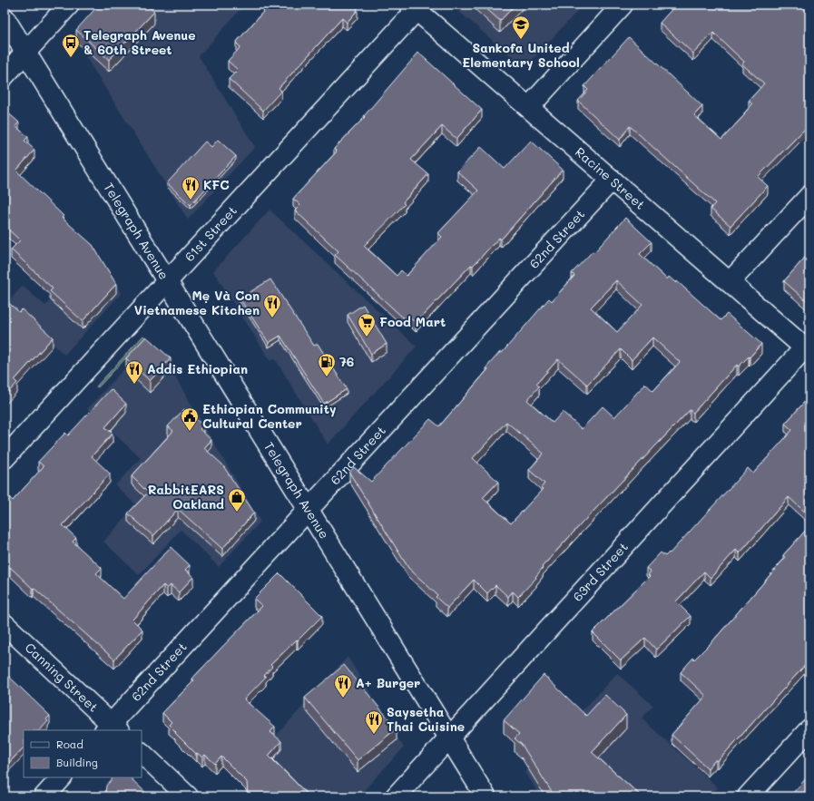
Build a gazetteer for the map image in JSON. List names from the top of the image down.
{
  "streets": {
    "street": [
      "Racine Street",
      "Telegraph Avenue",
      "61st Street",
      "62nd Street",
      "63rd Street",
      "Canning Street"
    ]
  },
  "crossings": [
    ["Racine Street", "61st Street"],
    ["Racine Street", "62nd Street"],
    ["Racine Street", "63rd Street"],
    ["Telegraph Avenue", "61st Street"],
    ["Telegraph Avenue", "62nd Street"],
    ["Telegraph Avenue", "63rd Street"],
    ["62nd Street", "Canning Street"]
  ],
  "places": {
    "school or university": ["Sankofa United Elementary School"],
    "bus stop": ["Telegraph Avenue & 60th Street"],
    "restaurant": [
      "KFC",
      "Mẹ Và Con Vietnamese Kitchen",
      "Addis Ethiopian",
      "A+ Burger",
      "Saysetha Thai Cuisine"
    ],
    "supermarket": ["Food Mart"],
    "fuel station": ["76"],
    "public building": ["Ethiopian Community Cultural Center"],
    "shop": ["RabbitEARS Oakland"]
  },
  "legend": ["Road", "Building"]
}
